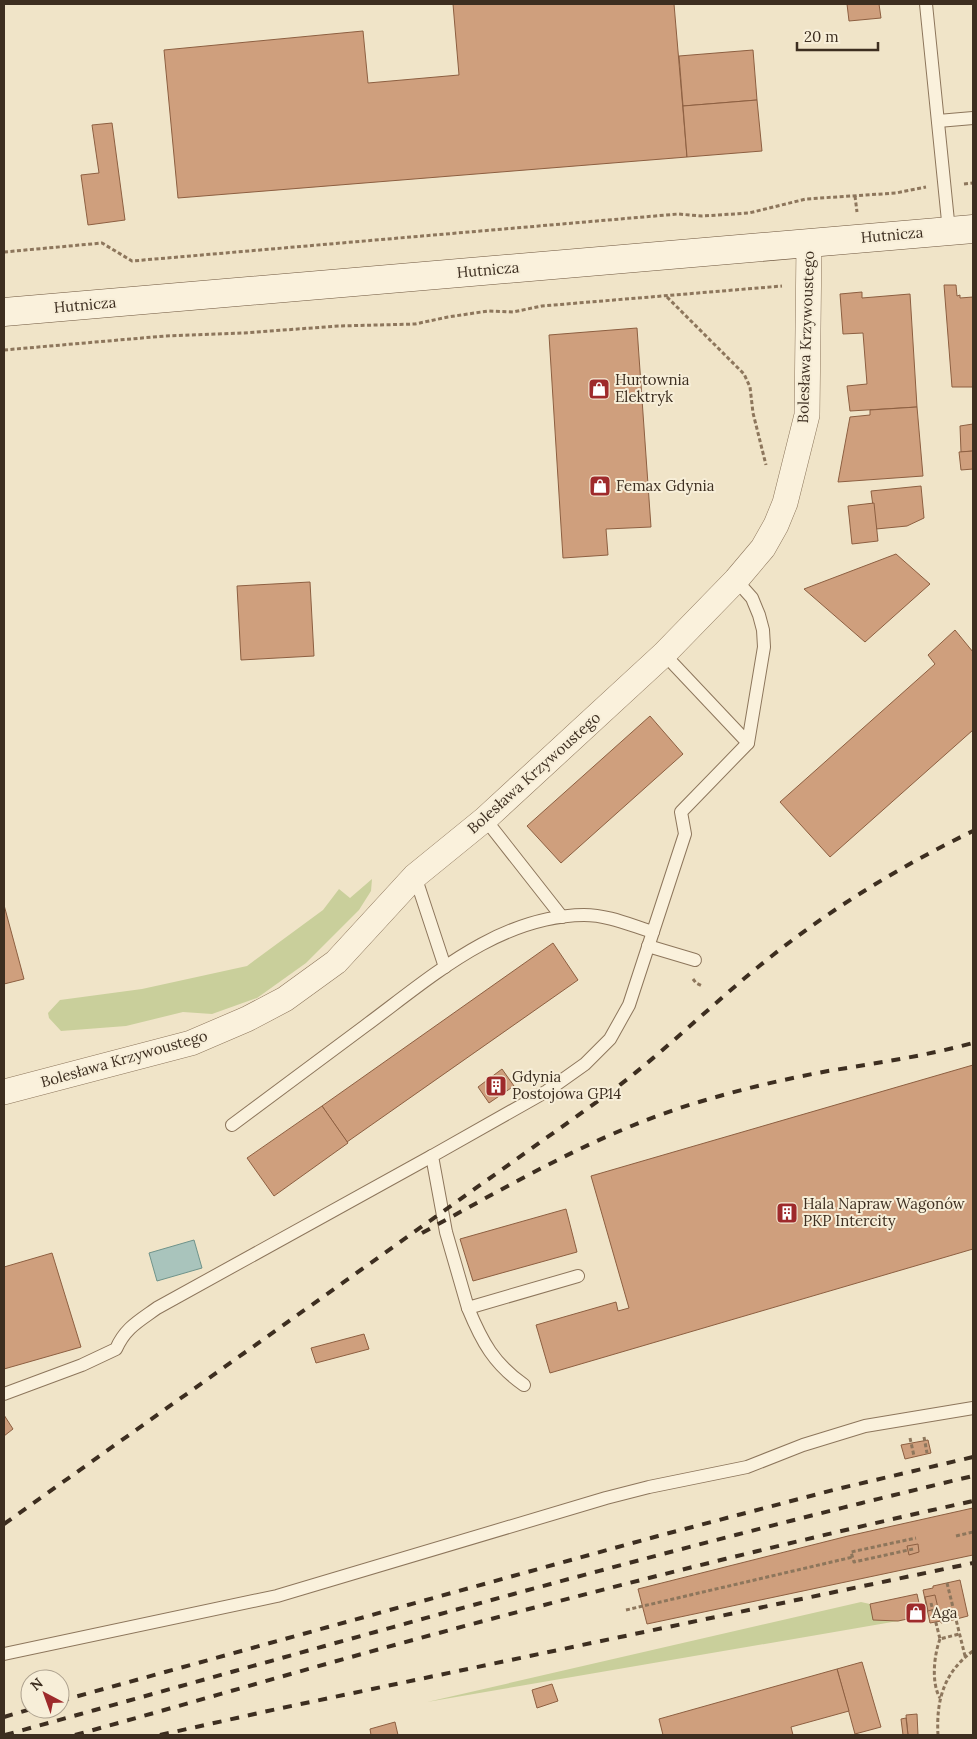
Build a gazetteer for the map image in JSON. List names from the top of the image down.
{
  "streets": {
    "main road": ["Hutnicza"],
    "street": ["Bolesława Krzywoustego"]
  },
  "crossings": [
    ["Hutnicza", "Bolesława Krzywoustego"]
  ],
  "places": {
    "shop": ["Hurtownia Elektryk", "Femax Gdynia", "Aga"],
    "building": ["Gdynia Postojowa GP14", "Hala Napraw Wagonów PKP Intercity"]
  },
  "scale_bar": "20 m",
  "north": "top left"
}
